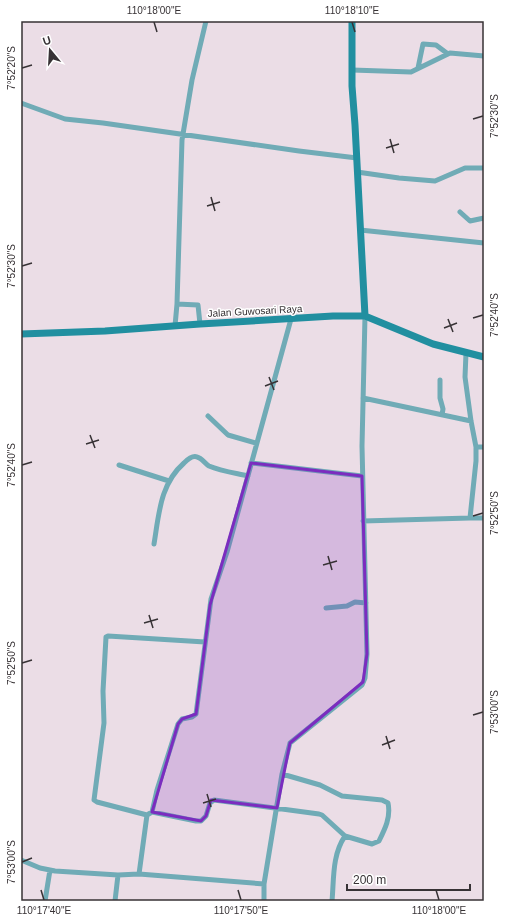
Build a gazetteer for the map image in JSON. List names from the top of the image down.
{
  "streets": {
    "street": ["Jalan Guwosari Raya"]
  },
  "scale_bar": "200 m",
  "north": "top",
  "coordinates": [
    "110°18'00\"E",
    "110°18'10\"E",
    "7°52'20\"S",
    "7°52'30\"S",
    "7°52'40\"S",
    "7°52'50\"S",
    "7°53'00\"S",
    "110°17'40\"E",
    "110°17'50\"E"
  ]
}
